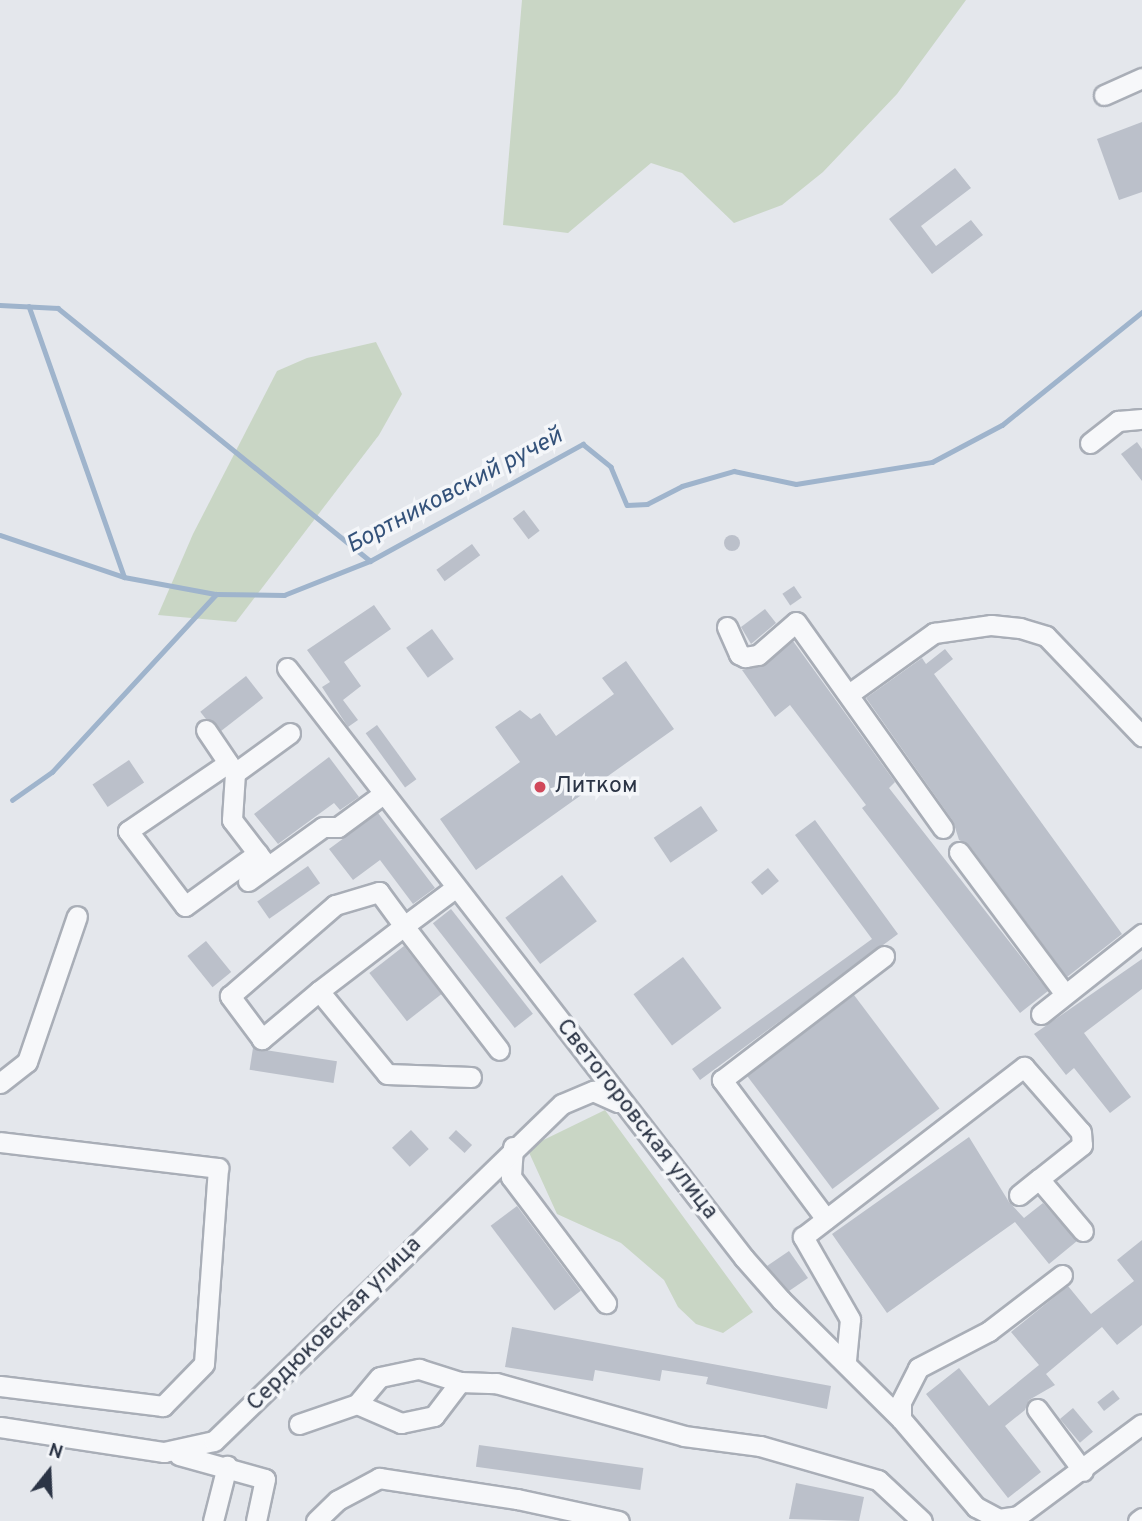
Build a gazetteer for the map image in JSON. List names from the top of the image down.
{
  "streets": {
    "street": ["Светогоровская улица", "Сердюковская улица"]
  },
  "crossings": [
    ["Светогоровская улица", "Сердюковская улица"]
  ],
  "water": ["Бортниковский ручей"],
  "places": ["Литком"],
  "north": "top"
}
